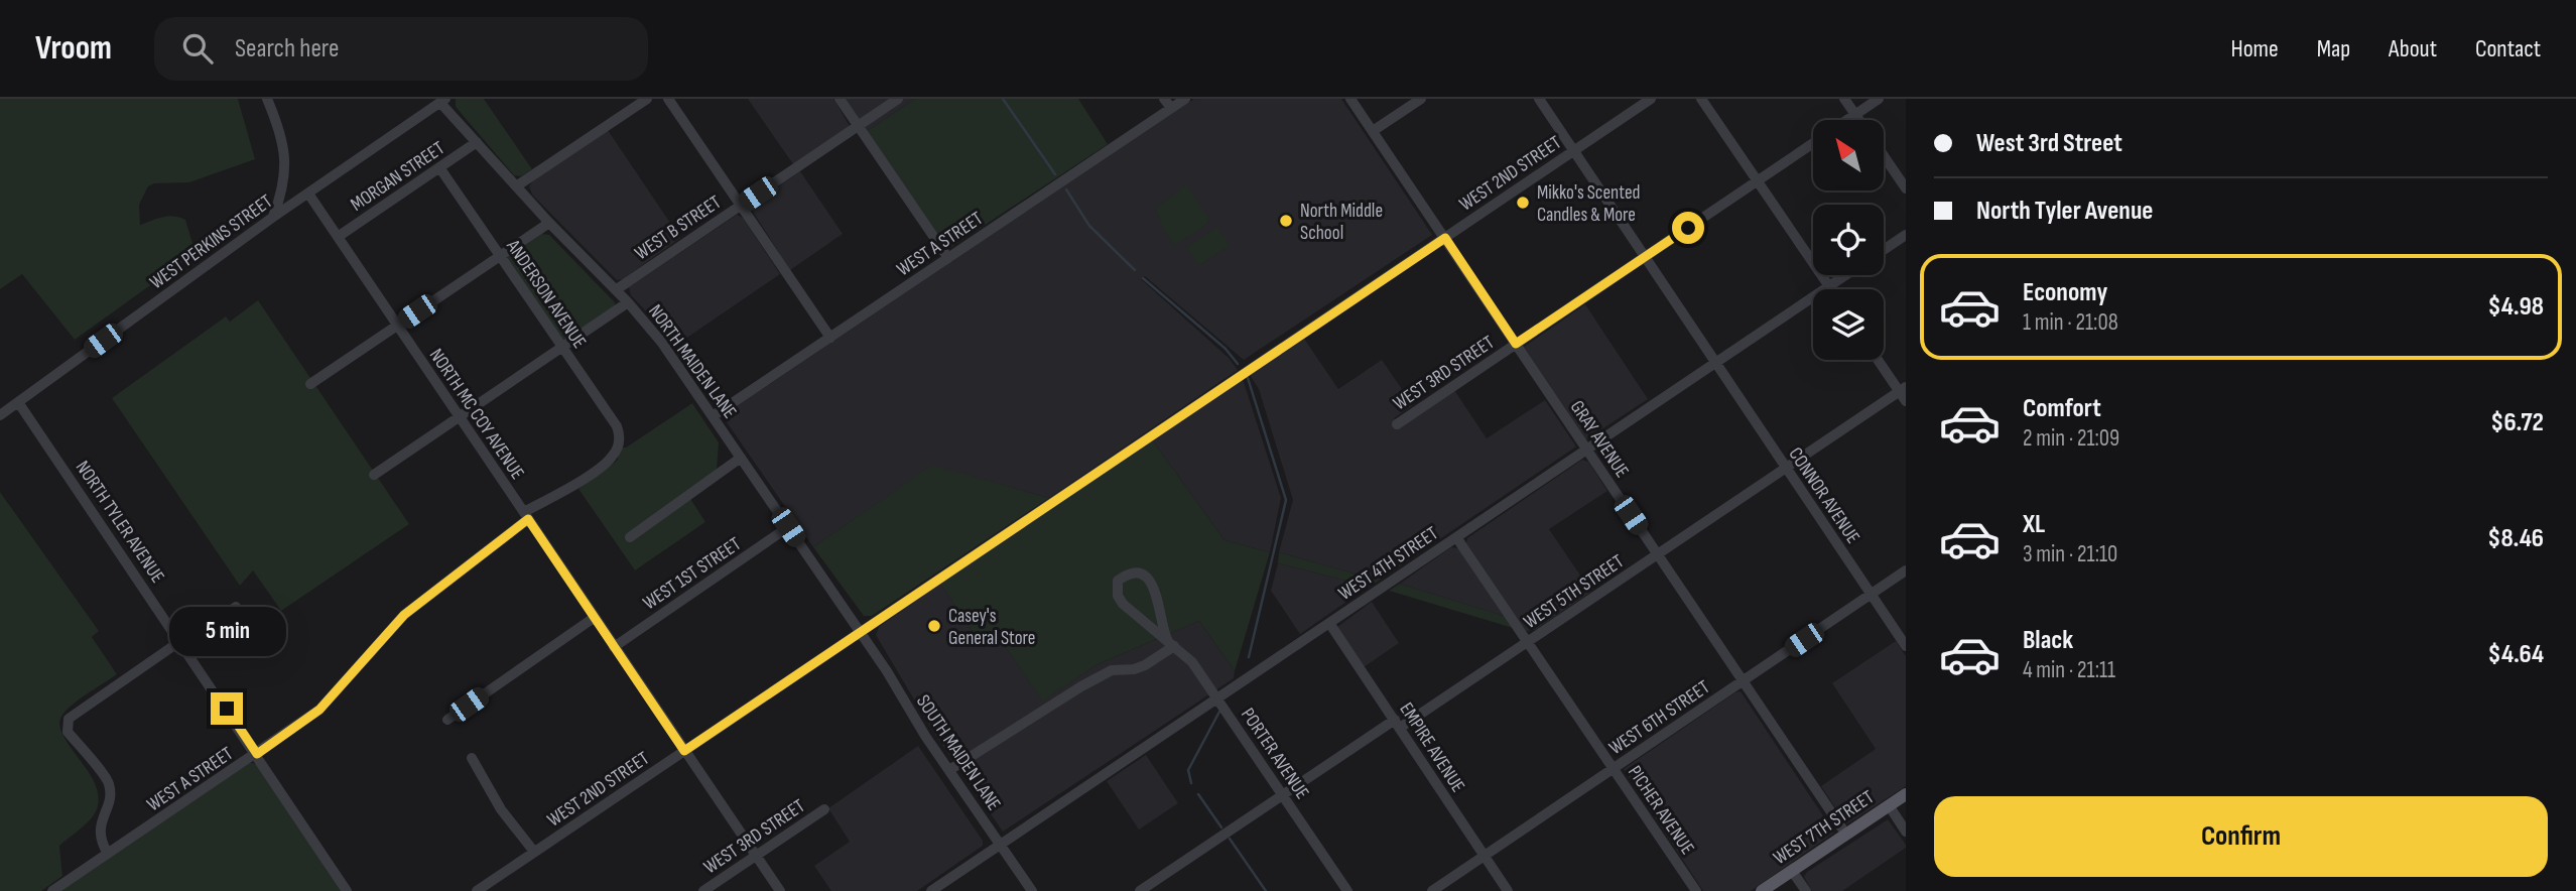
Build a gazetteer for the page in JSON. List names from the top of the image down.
{
  "streets": {
    "main road": ["WEST 7TH STREET"],
    "street": [
      "WEST 2ND STREET",
      "MORGAN STREET",
      "WEST B STREET",
      "WEST PERKINS STREET",
      "WEST A STREET",
      "ANDERSON AVENUE",
      "NORTH MAIDEN LANE",
      "WEST 3RD STREET",
      "NORTH MC COY AVENUE",
      "GRAY AVENUE",
      "CONNOR AVENUE",
      "NORTH TYLER AVENUE",
      "WEST 4TH STREET",
      "WEST 1ST STREET",
      "WEST 5TH STREET",
      "WEST 6TH STREET",
      "EMPIRE AVENUE",
      "SOUTH MAIDEN LANE",
      "PORTER AVENUE",
      "PICHER AVENUE"
    ]
  },
  "crossings": [
    ["WEST 2ND STREET", "NORTH MAIDEN LANE"],
    ["WEST 2ND STREET", "NORTH MC COY AVENUE"],
    ["WEST 2ND STREET", "GRAY AVENUE"],
    ["WEST 2ND STREET", "CONNOR AVENUE"],
    ["WEST 2ND STREET", "SOUTH MAIDEN LANE"],
    ["MORGAN STREET", "ANDERSON AVENUE"],
    ["MORGAN STREET", "NORTH MAIDEN LANE"],
    ["MORGAN STREET", "NORTH MC COY AVENUE"],
    ["WEST B STREET", "NORTH MAIDEN LANE"],
    ["WEST PERKINS STREET", "NORTH MAIDEN LANE"],
    ["WEST PERKINS STREET", "NORTH MC COY AVENUE"],
    ["WEST PERKINS STREET", "NORTH TYLER AVENUE"],
    ["WEST A STREET", "ANDERSON AVENUE"],
    ["WEST A STREET", "NORTH MAIDEN LANE"],
    ["WEST A STREET", "NORTH MC COY AVENUE"],
    ["WEST A STREET", "NORTH TYLER AVENUE"],
    ["NORTH MAIDEN LANE", "WEST 1ST STREET"],
    ["NORTH MAIDEN LANE", "SOUTH MAIDEN LANE"],
    ["WEST 3RD STREET", "NORTH MC COY AVENUE"],
    ["WEST 3RD STREET", "GRAY AVENUE"],
    ["WEST 3RD STREET", "CONNOR AVENUE"],
    ["NORTH MC COY AVENUE", "WEST 1ST STREET"],
    ["GRAY AVENUE", "WEST 4TH STREET"],
    ["GRAY AVENUE", "WEST 5TH STREET"],
    ["GRAY AVENUE", "WEST 6TH STREET"],
    ["GRAY AVENUE", "WEST 7TH STREET"],
    ["CONNOR AVENUE", "WEST 4TH STREET"],
    ["CONNOR AVENUE", "WEST 5TH STREET"],
    ["CONNOR AVENUE", "WEST 6TH STREET"],
    ["WEST 4TH STREET", "EMPIRE AVENUE"],
    ["WEST 4TH STREET", "SOUTH MAIDEN LANE"],
    ["WEST 4TH STREET", "PORTER AVENUE"],
    ["WEST 4TH STREET", "PICHER AVENUE"],
    ["WEST 5TH STREET", "EMPIRE AVENUE"],
    ["WEST 5TH STREET", "PORTER AVENUE"],
    ["WEST 5TH STREET", "PICHER AVENUE"],
    ["WEST 6TH STREET", "EMPIRE AVENUE"],
    ["WEST 6TH STREET", "PICHER AVENUE"]
  ],
  "places": ["Mikko's Scented Candles & More", "North Middle School", "Casey's General Store"],
  "north": "top left",
  "page": {
    "header": "Vroom",
    "search": "Search here",
    "nav": [
      "Home",
      "Map",
      "About",
      "Contact"
    ],
    "banner": ["West 3rd Street", "North Tyler Avenue"],
    "list": [
      {
        "name": "Economy",
        "note": "1 min · 21:08",
        "value": "$4.98"
      },
      {
        "name": "Comfort",
        "note": "2 min · 21:09",
        "value": "$6.72"
      },
      {
        "name": "XL",
        "note": "3 min · 21:10",
        "value": "$8.46"
      },
      {
        "name": "Black",
        "note": "4 min · 21:11",
        "value": "$4.64"
      }
    ],
    "bubble": "5 min",
    "buttons": "Confirm"
  }
}
